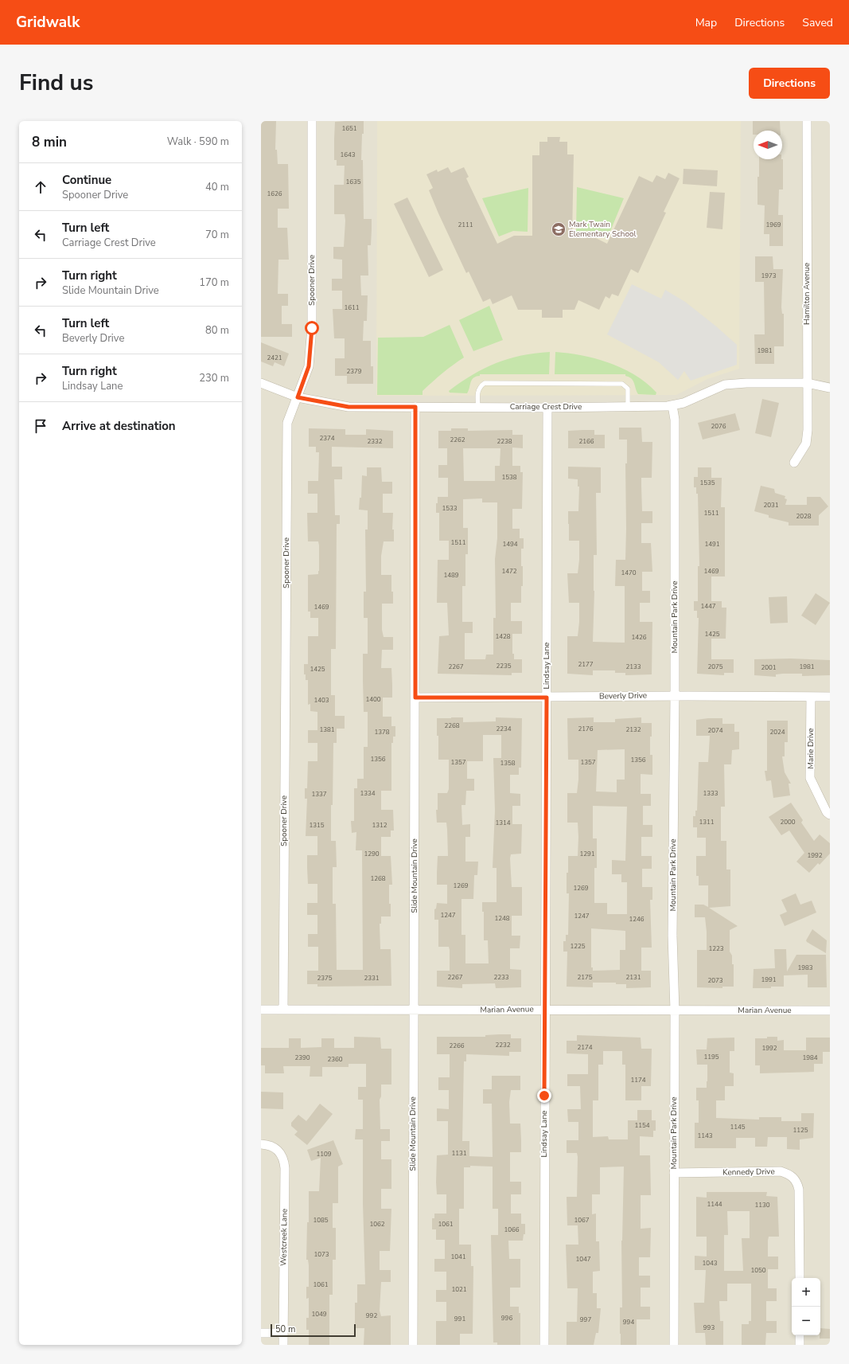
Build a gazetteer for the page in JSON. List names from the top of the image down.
{
  "streets": {
    "street": [
      "Spooner Drive",
      "Hamilton Avenue",
      "Carriage Crest Drive",
      "Mountain Park Drive",
      "Lindsay Lane",
      "Beverly Drive",
      "Marie Drive",
      "Slide Mountain Drive",
      "Marian Avenue",
      "Kennedy Drive",
      "Westcreek Lane"
    ]
  },
  "crossings": [
    ["Spooner Drive", "Carriage Crest Drive"],
    ["Spooner Drive", "Marian Avenue"],
    ["Hamilton Avenue", "Carriage Crest Drive"],
    ["Carriage Crest Drive", "Mountain Park Drive"],
    ["Carriage Crest Drive", "Lindsay Lane"],
    ["Carriage Crest Drive", "Slide Mountain Drive"],
    ["Mountain Park Drive", "Beverly Drive"],
    ["Mountain Park Drive", "Marian Avenue"],
    ["Mountain Park Drive", "Kennedy Drive"],
    ["Lindsay Lane", "Beverly Drive"],
    ["Lindsay Lane", "Marian Avenue"],
    ["Beverly Drive", "Marie Drive"],
    ["Beverly Drive", "Slide Mountain Drive"],
    ["Slide Mountain Drive", "Marian Avenue"]
  ],
  "places": {
    "school or university": ["Mark Twain Elementary School"]
  },
  "house_numbers": [
    "1651",
    "1643",
    "1635",
    "1626",
    "2111",
    "1969",
    "1973",
    "1611",
    "1981",
    "2421",
    "2379",
    "2076",
    "2374",
    "2262",
    "2332",
    "2238",
    "2166",
    "1538",
    "1535",
    "2031",
    "1533",
    "1511",
    "2028",
    "1511",
    "1494",
    "1491",
    "1472",
    "1469",
    "1470",
    "1489",
    "1447",
    "1469",
    "1425",
    "1428",
    "1426",
    "2177",
    "2235",
    "2267",
    "2133",
    "2075",
    "1981",
    "2001",
    "1425",
    "1400",
    "1403",
    "2268",
    "2234",
    "2176",
    "1381",
    "2132",
    "2074",
    "1378",
    "2024",
    "1356",
    "1356",
    "1357",
    "1357",
    "1358",
    "1334",
    "1333",
    "1337",
    "1311",
    "2000",
    "1314",
    "1315",
    "1312",
    "1290",
    "1291",
    "1992",
    "1268",
    "1269",
    "1269",
    "1247",
    "1247",
    "1248",
    "1246",
    "1225",
    "1223",
    "1983",
    "2267",
    "2233",
    "2175",
    "2131",
    "2375",
    "2331",
    "1991",
    "2073",
    "2232",
    "2266",
    "2174",
    "1992",
    "1195",
    "2390",
    "1984",
    "2360",
    "1174",
    "1154",
    "1145",
    "1125",
    "1143",
    "1131",
    "1109",
    "1144",
    "1130",
    "1085",
    "1067",
    "1062",
    "1061",
    "1066",
    "1073",
    "1041",
    "1047",
    "1043",
    "1050",
    "1061",
    "1021",
    "1049",
    "992",
    "996",
    "991",
    "997",
    "994",
    "993"
  ],
  "scale_bar": "50 m",
  "north": "left",
  "page": {
    "header": "Gridwalk",
    "nav": ["Map", "Directions", "Saved"],
    "title": "Find us",
    "buttons": "Directions",
    "heading": ["8 min", "Walk · 590 m"],
    "list": [
      ["Continue", "Spooner Drive", "40 m"],
      ["Turn left", "Carriage Crest Drive", "70 m"],
      ["Turn right", "Slide Mountain Drive", "170 m"],
      ["Turn left", "Beverly Drive", "80 m"],
      ["Turn right", "Lindsay Lane", "230 m"],
      "Arrive at destination"
    ],
    "map_buttons": ["+", "−"],
    "scale": "50 m"
  }
}
